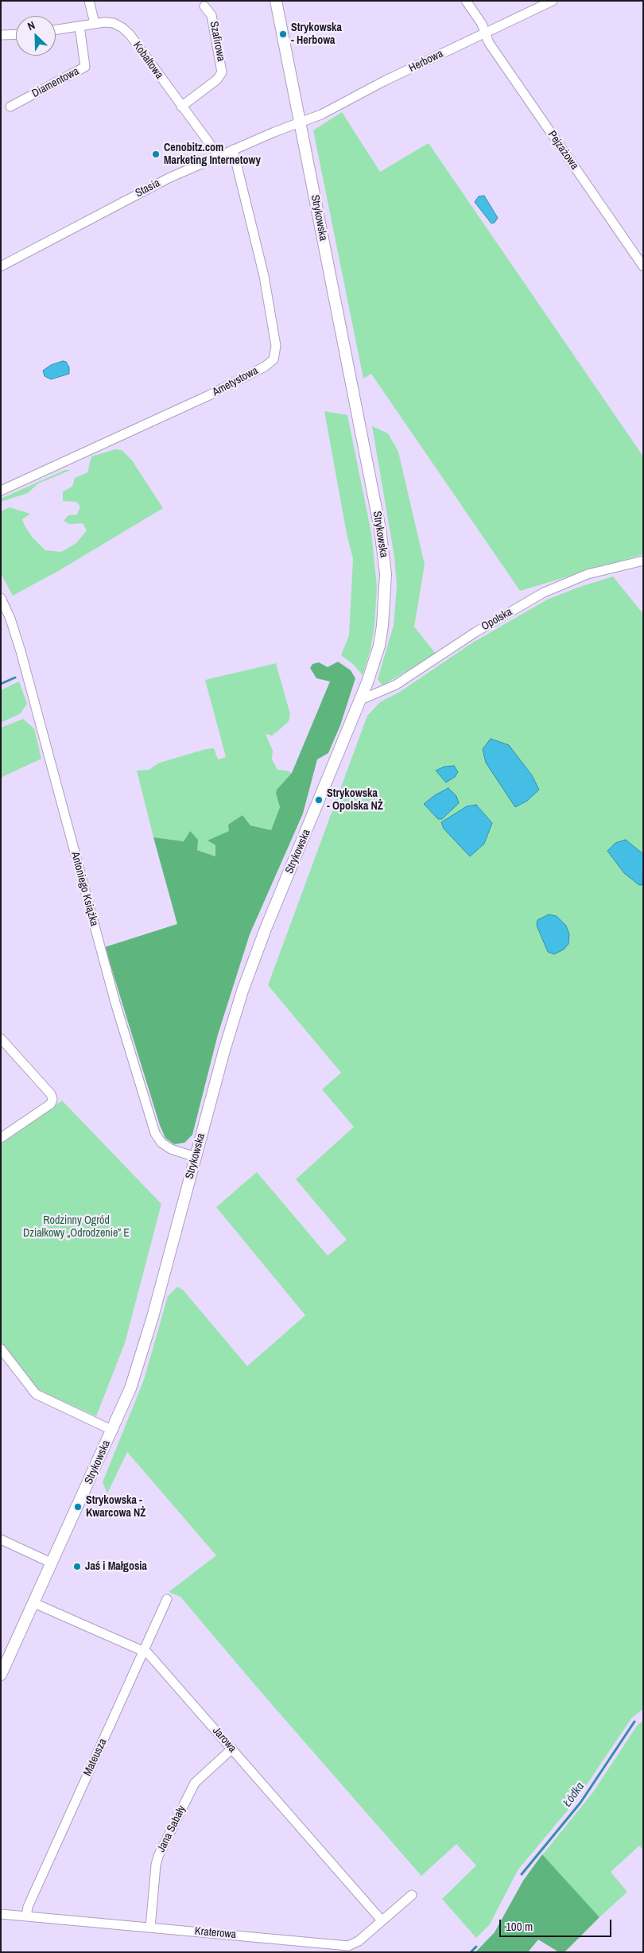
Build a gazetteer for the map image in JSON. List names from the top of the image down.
{
  "streets": {
    "main road": ["Strykowska"],
    "street": [
      "Szafirowa",
      "Kobaltowa",
      "Herbowa",
      "Diamentowa",
      "Pejzażowa",
      "Stasia",
      "Ametystowa",
      "Opolska",
      "Antoniego Książka",
      "Jarowa",
      "Mateusza",
      "Jana Sabały",
      "Kraterowa"
    ]
  },
  "crossings": [
    ["Szafirowa", "Kobaltowa"],
    ["Kobaltowa", "Diamentowa"],
    ["Kobaltowa", "Stasia"],
    ["Herbowa", "Pejzażowa"],
    ["Herbowa", "Stasia"],
    ["Herbowa", "Strykowska"],
    ["Stasia", "Strykowska"],
    ["Stasia", "Ametystowa"],
    ["Strykowska", "Opolska"],
    ["Strykowska", "Antoniego Książka"],
    ["Strykowska", "Jarowa"],
    ["Jarowa", "Mateusza"],
    ["Jarowa", "Jana Sabały"],
    ["Jarowa", "Kraterowa"],
    ["Mateusza", "Kraterowa"],
    ["Jana Sabały", "Kraterowa"]
  ],
  "water": ["Łódka"],
  "parks": ["Rodzinny Ogród Działkowy „Odrodzenie” E"],
  "places": [
    "Strykowska - Herbowa",
    "Cenobitz.com Marketing Internetowy",
    "Strykowska - Opolska NŻ",
    "Strykowska - Kwarcowa NŻ",
    "Jaś i Małgosia"
  ],
  "scale_bar": "100 m",
  "north": "top left"
}
